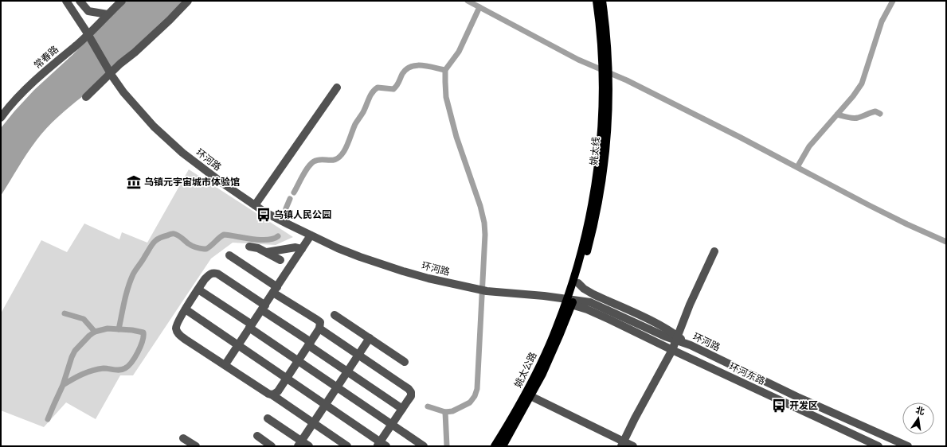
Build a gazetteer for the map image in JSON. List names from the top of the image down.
{
  "streets": {
    "main road": ["姚太线", "姚太公路"],
    "street": ["常春路", "环河路", "环河东路"]
  },
  "crossings": [
    ["姚太线", "环河路"],
    ["姚太线", "姚太公路"],
    ["姚太线", "环河东路"],
    ["环河路", "姚太公路"],
    ["环河路", "环河东路"],
    ["姚太公路", "环河东路"]
  ],
  "places": {
    "museum": ["乌镇元宇宙城市体验馆"],
    "bus stop": ["乌镇人民公园", "开发区"]
  },
  "north": "top"
}
